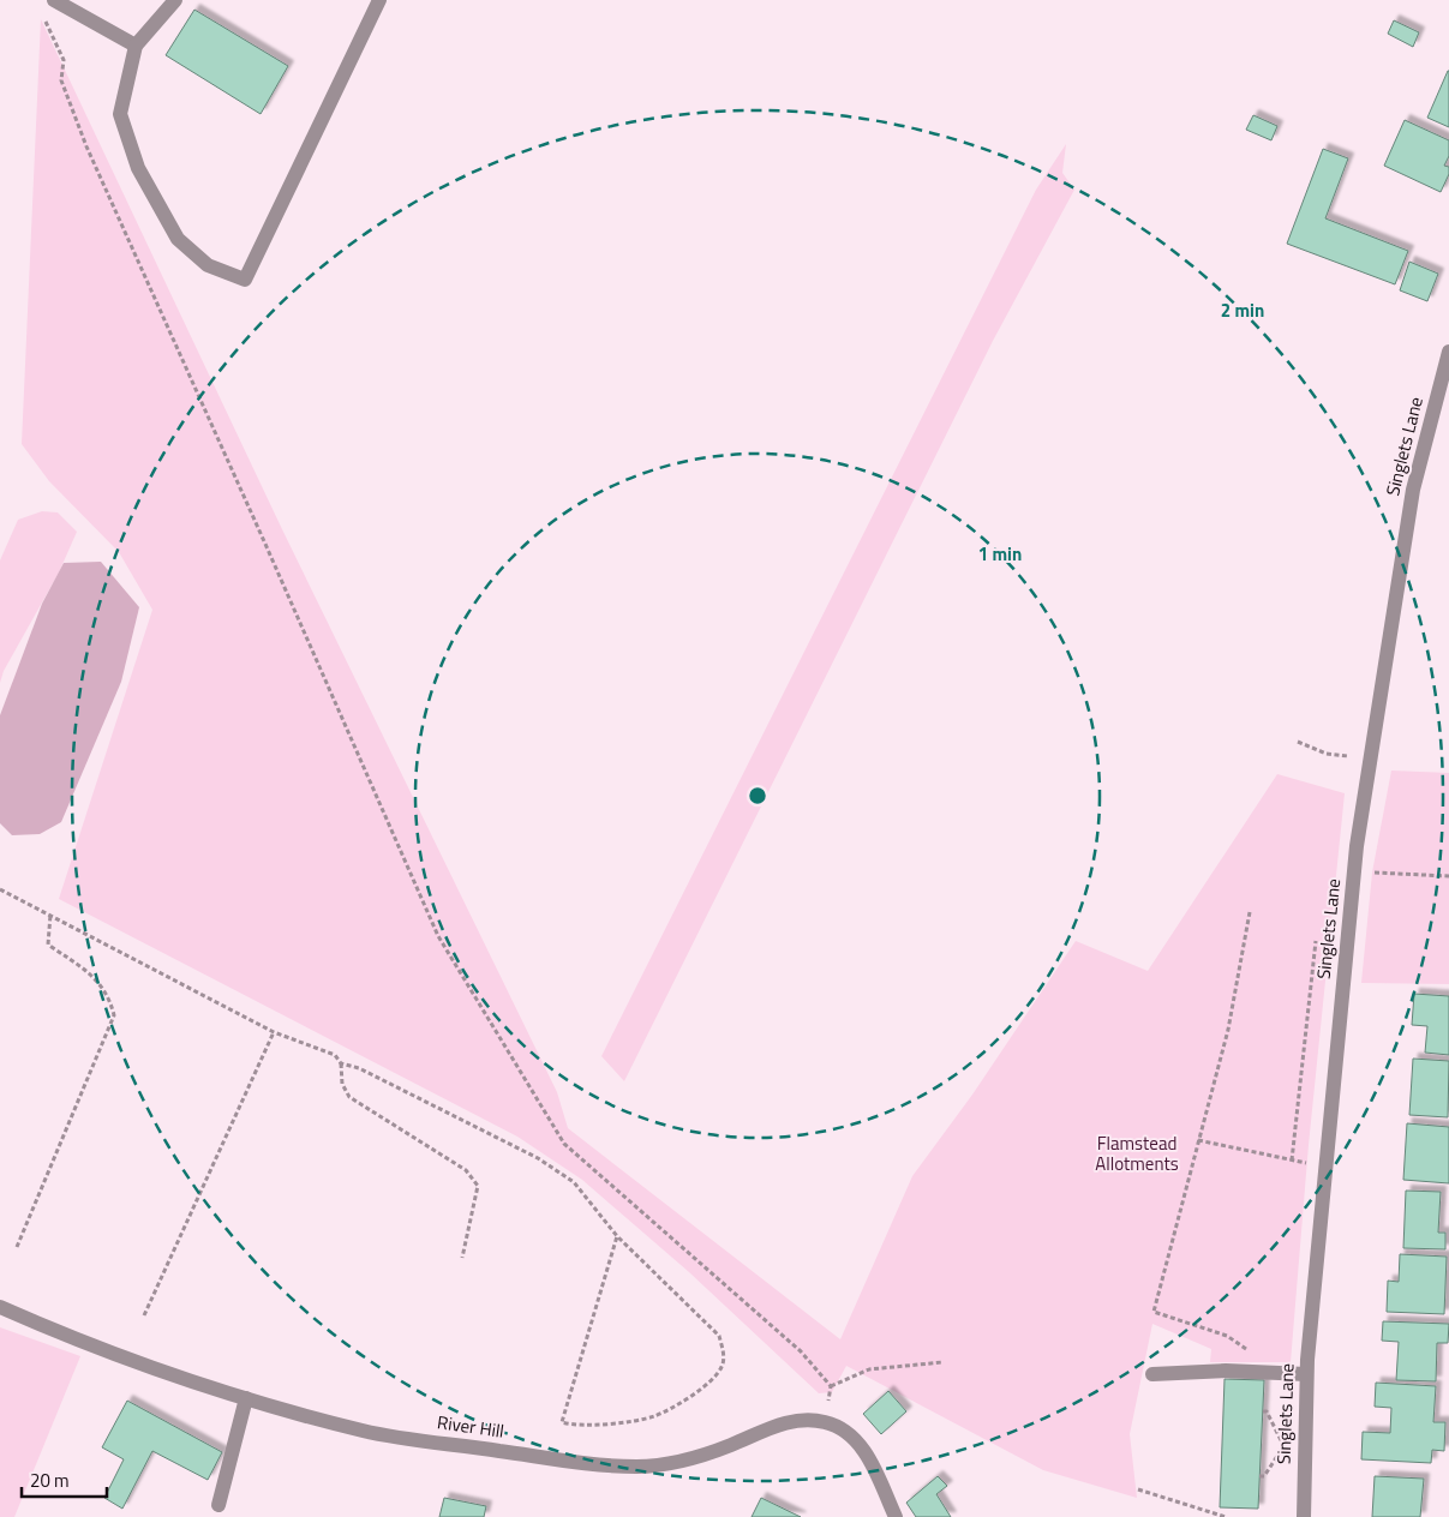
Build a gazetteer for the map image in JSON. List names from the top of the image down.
{
  "streets": {
    "street": ["Singlets Lane", "River Hill"]
  },
  "parks": ["Flamstead Allotments"],
  "scale_bar": "20 m",
  "rings": ["2 min", "1 min"]
}
